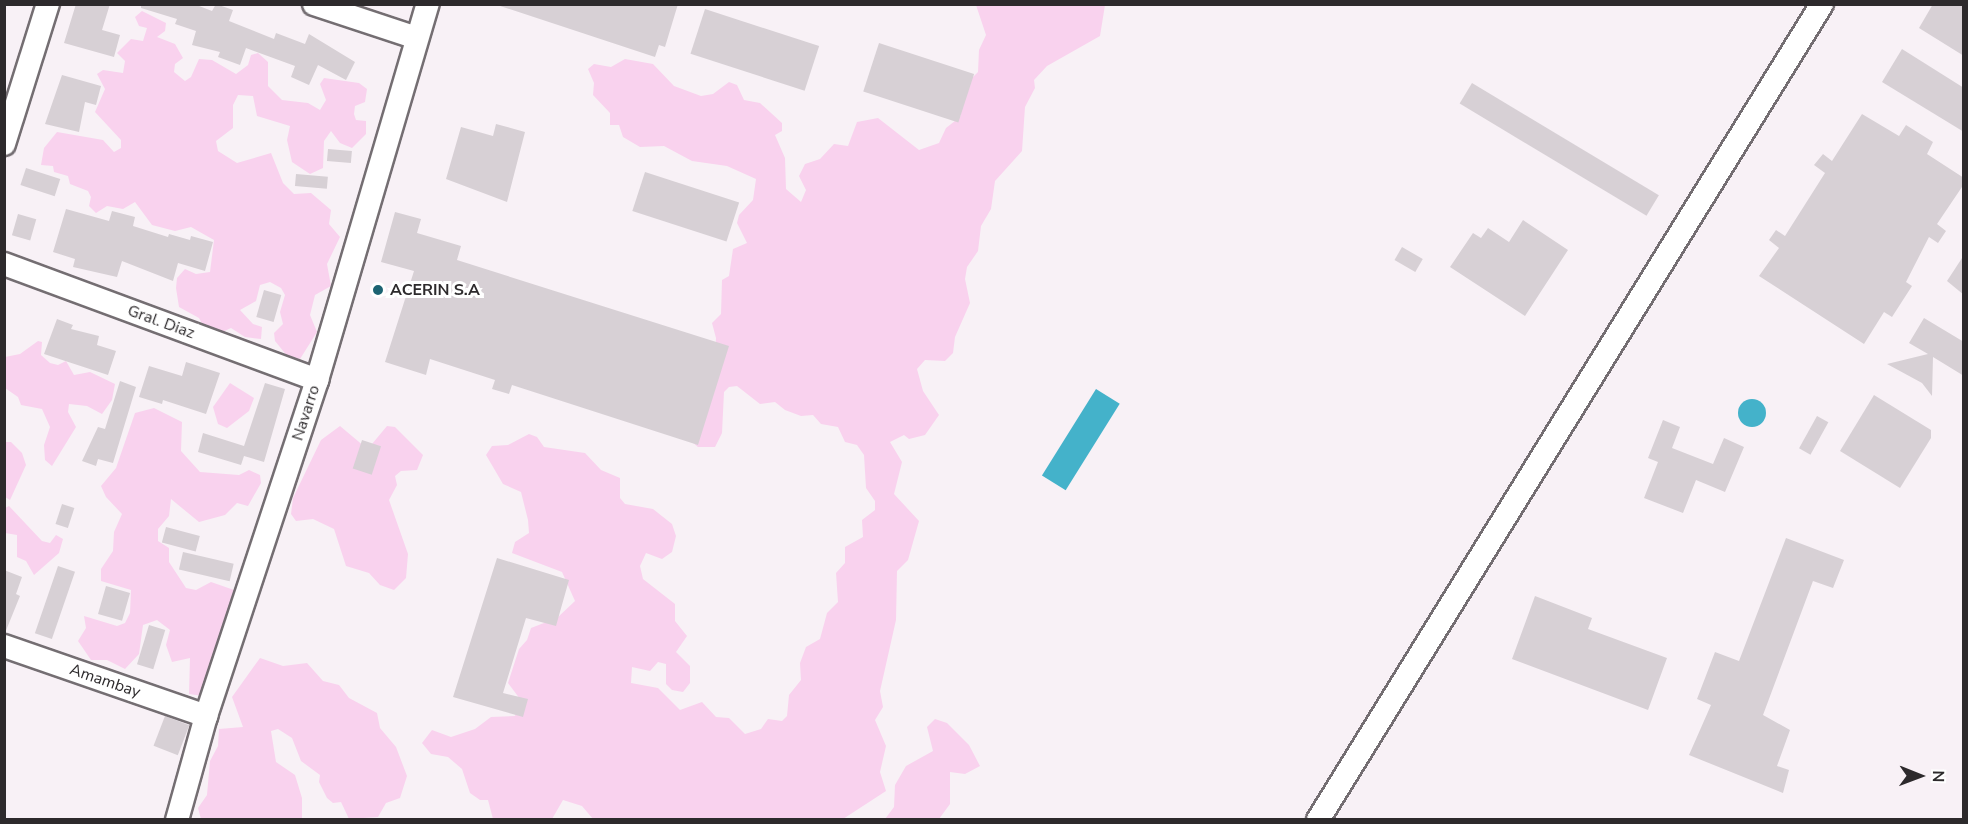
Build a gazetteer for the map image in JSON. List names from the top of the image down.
{
  "streets": {
    "street": ["Gral. Diaz", "Navarro", "Amambay"]
  },
  "crossings": [
    ["Gral. Diaz", "Navarro"],
    ["Navarro", "Amambay"]
  ],
  "places": ["ACERIN S.A"],
  "north": "right"
}
